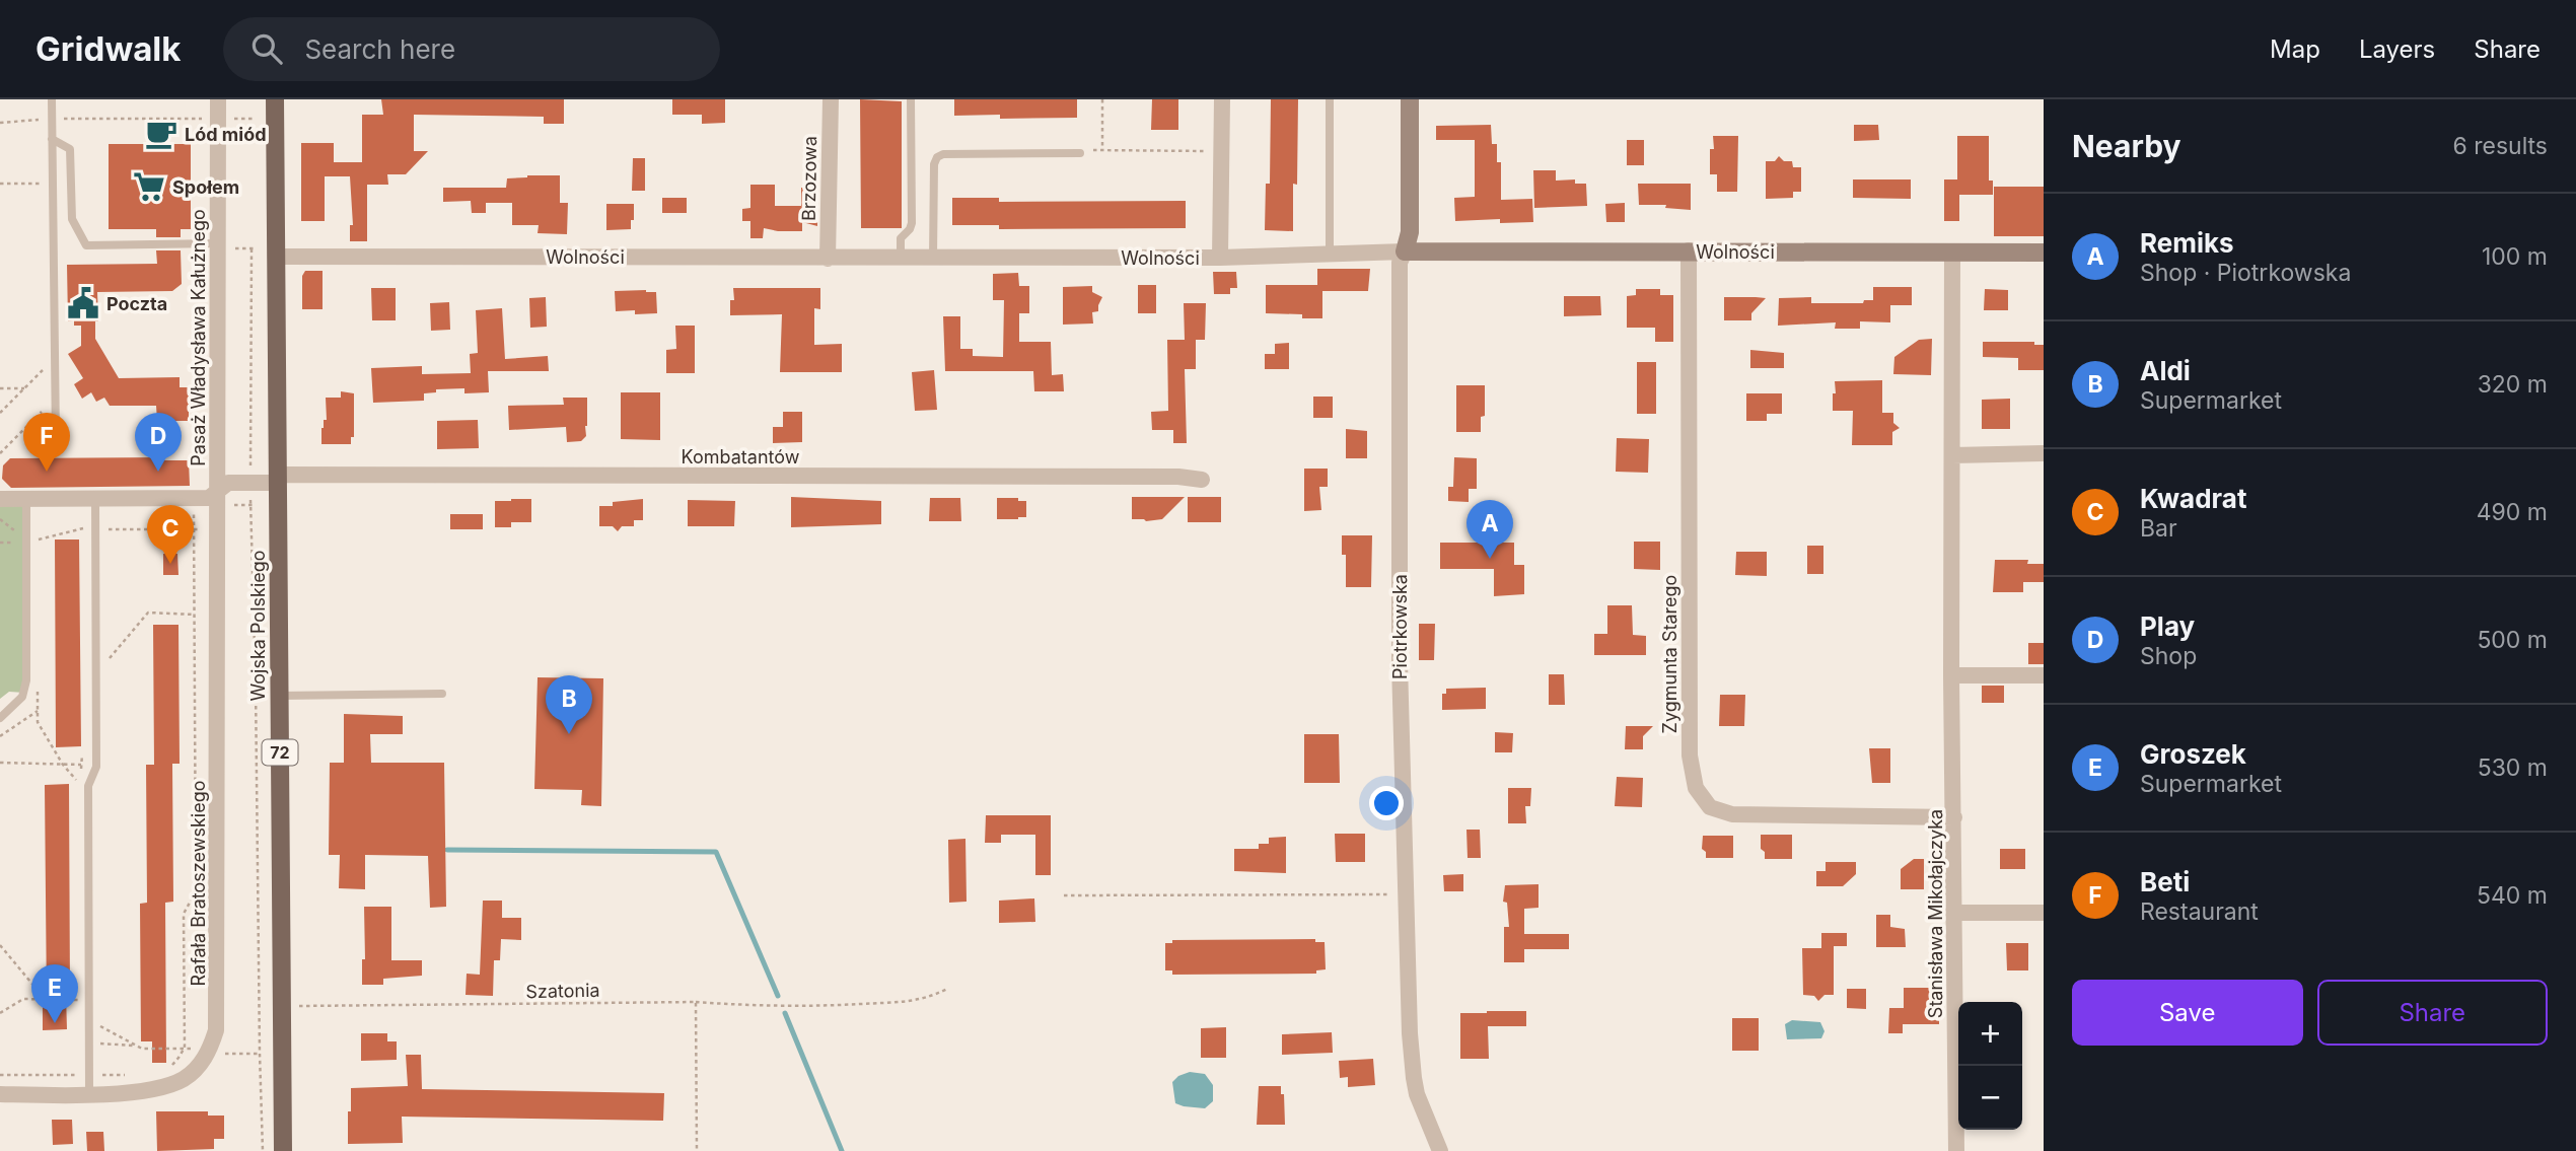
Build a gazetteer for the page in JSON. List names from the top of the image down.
{
  "streets": {
    "main road": ["Wojska Polskiego", "72"],
    "street": [
      "Brzozowa",
      "Wolności",
      "Pasaż Władysława Kałużnego",
      "Kombatantów",
      "Piotrkowska",
      "Zygmunta Starego",
      "Rafała Bratoszewskiego",
      "Stanisława Mikołajczyka"
    ],
    "path": ["Szatonia"]
  },
  "crossings": [
    ["Brzozowa", "Wolności"],
    ["Wolności", "Wojska Polskiego"],
    ["Wolności", "Piotrkowska"],
    ["Wolności", "Zygmunta Starego"],
    ["Wolności", "Stanisława Mikołajczyka"],
    ["Pasaż Władysława Kałużnego", "Kombatantów"],
    ["Pasaż Władysława Kałużnego", "Rafała Bratoszewskiego"],
    ["Kombatantów", "Wojska Polskiego"],
    ["Kombatantów", "Rafała Bratoszewskiego"],
    ["Wojska Polskiego", "Szatonia"],
    ["Zygmunta Starego", "Stanisława Mikołajczyka"]
  ],
  "places": {
    "cafe": ["Lód miód"],
    "supermarket": ["Społem"],
    "public building": ["Poczta"]
  },
  "page": {
    "header": "Gridwalk",
    "search": "Search here",
    "nav": ["Map", "Layers", "Share"],
    "heading": ["Nearby", "6 results"],
    "list": [
      {
        "mark": "A",
        "name": "Remiks",
        "note": "Shop · Piotrkowska",
        "value": "100 m"
      },
      {
        "mark": "B",
        "name": "Aldi",
        "note": "Supermarket",
        "value": "320 m"
      },
      {
        "mark": "C",
        "name": "Kwadrat",
        "note": "Bar",
        "value": "490 m"
      },
      {
        "mark": "D",
        "name": "Play",
        "note": "Shop",
        "value": "500 m"
      },
      {
        "mark": "E",
        "name": "Groszek",
        "note": "Supermarket",
        "value": "530 m"
      },
      {
        "mark": "F",
        "name": "Beti",
        "note": "Restaurant",
        "value": "540 m"
      }
    ],
    "pins": [
      "D",
      "F",
      "A",
      "C",
      "B",
      "E"
    ],
    "buttons": ["Save", "Share"],
    "map_buttons": ["+", "−"]
  }
}
